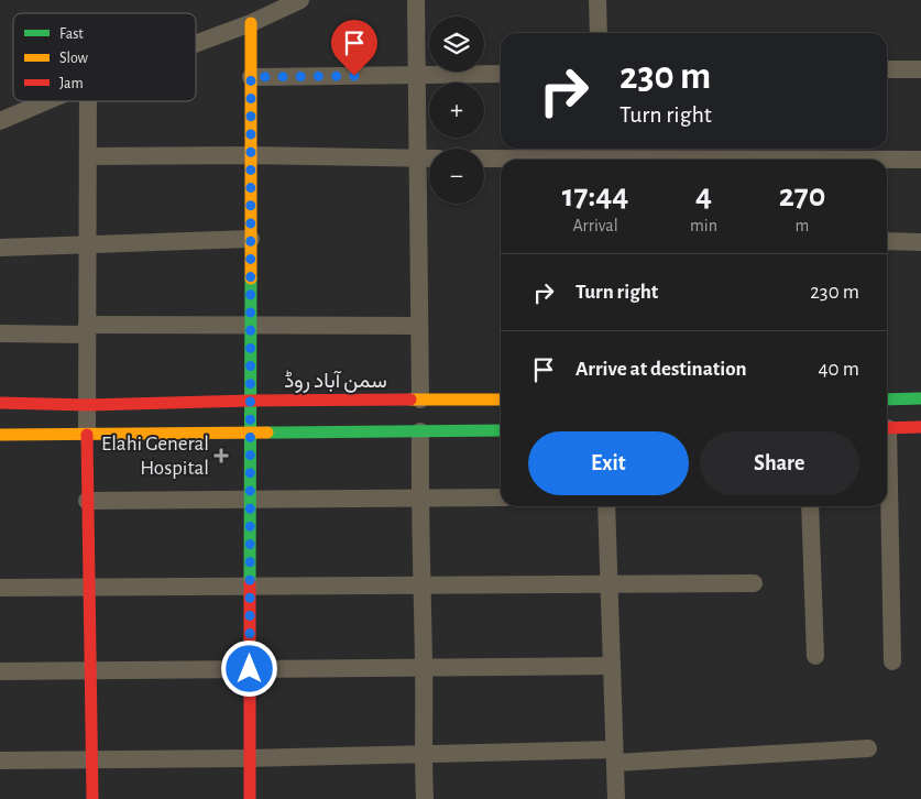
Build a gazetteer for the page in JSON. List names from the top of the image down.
{
  "streets": {
    "street": ["سمن آباد روڈ"]
  },
  "places": {
    "health": ["Elahi General Hospital"]
  },
  "legend": ["Fast", "Slow", "Jam"],
  "page": {
    "map_buttons": ["+", "−"],
    "turn": ["230 m", "Turn right"],
    "eta": [
      "17:44",
      "Arrival",
      "4",
      "min",
      "270",
      "m"
    ],
    "list": [
      {
        "name": "Turn right",
        "value": "230 m"
      },
      {
        "name": "Arrive at destination",
        "value": "40 m"
      }
    ],
    "buttons": ["Exit", "Share"]
  }
}
